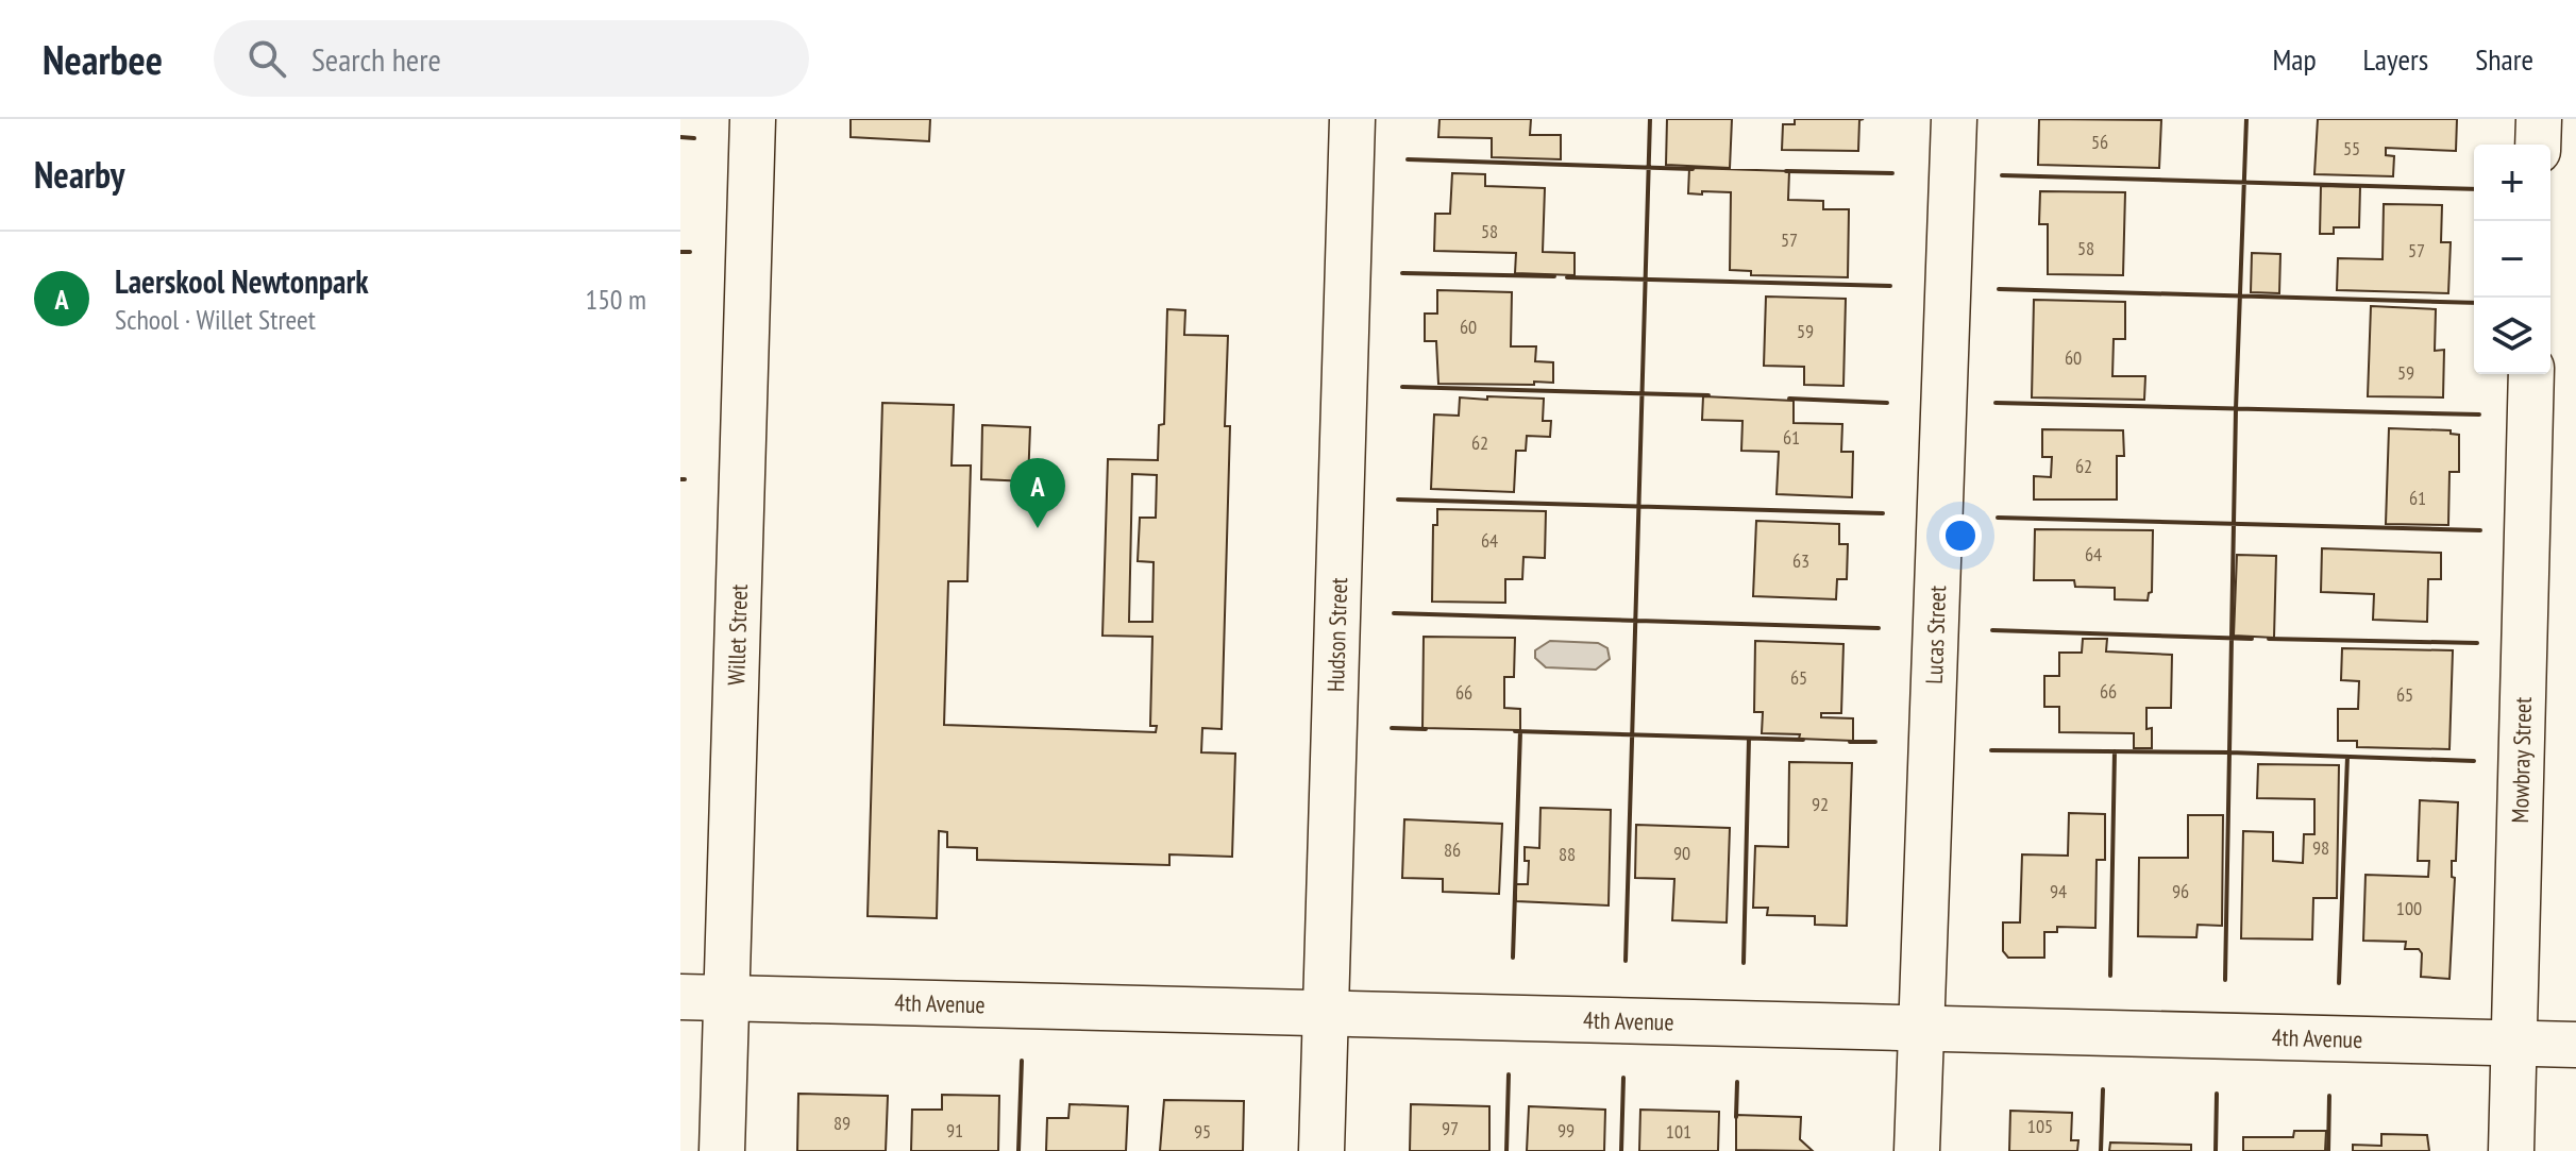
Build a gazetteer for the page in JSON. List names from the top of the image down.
{
  "streets": {
    "street": [
      "Hudson Street",
      "Willet Street",
      "Lucas Street",
      "Mowbray Street",
      "4th Avenue"
    ]
  },
  "crossings": [
    ["Hudson Street", "4th Avenue"],
    ["Willet Street", "4th Avenue"],
    ["Lucas Street", "4th Avenue"],
    ["Mowbray Street", "4th Avenue"]
  ],
  "house_numbers": [
    "56",
    "55",
    "58",
    "57",
    "58",
    "57",
    "60",
    "59",
    "60",
    "59",
    "61",
    "62",
    "62",
    "61",
    "64",
    "64",
    "63",
    "65",
    "66",
    "66",
    "65",
    "92",
    "98",
    "86",
    "90",
    "88",
    "94",
    "96",
    "100",
    "89",
    "105",
    "97",
    "91",
    "99",
    "95",
    "101"
  ],
  "page": {
    "header": "Nearbee",
    "search": "Search here",
    "nav": ["Map", "Layers", "Share"],
    "heading": "Nearby",
    "map_buttons": ["+", "−"],
    "list": [
      {
        "mark": "A",
        "name": "Laerskool Newtonpark",
        "note": "School · Willet Street",
        "value": "150 m"
      }
    ],
    "pins": "A"
  }
}
